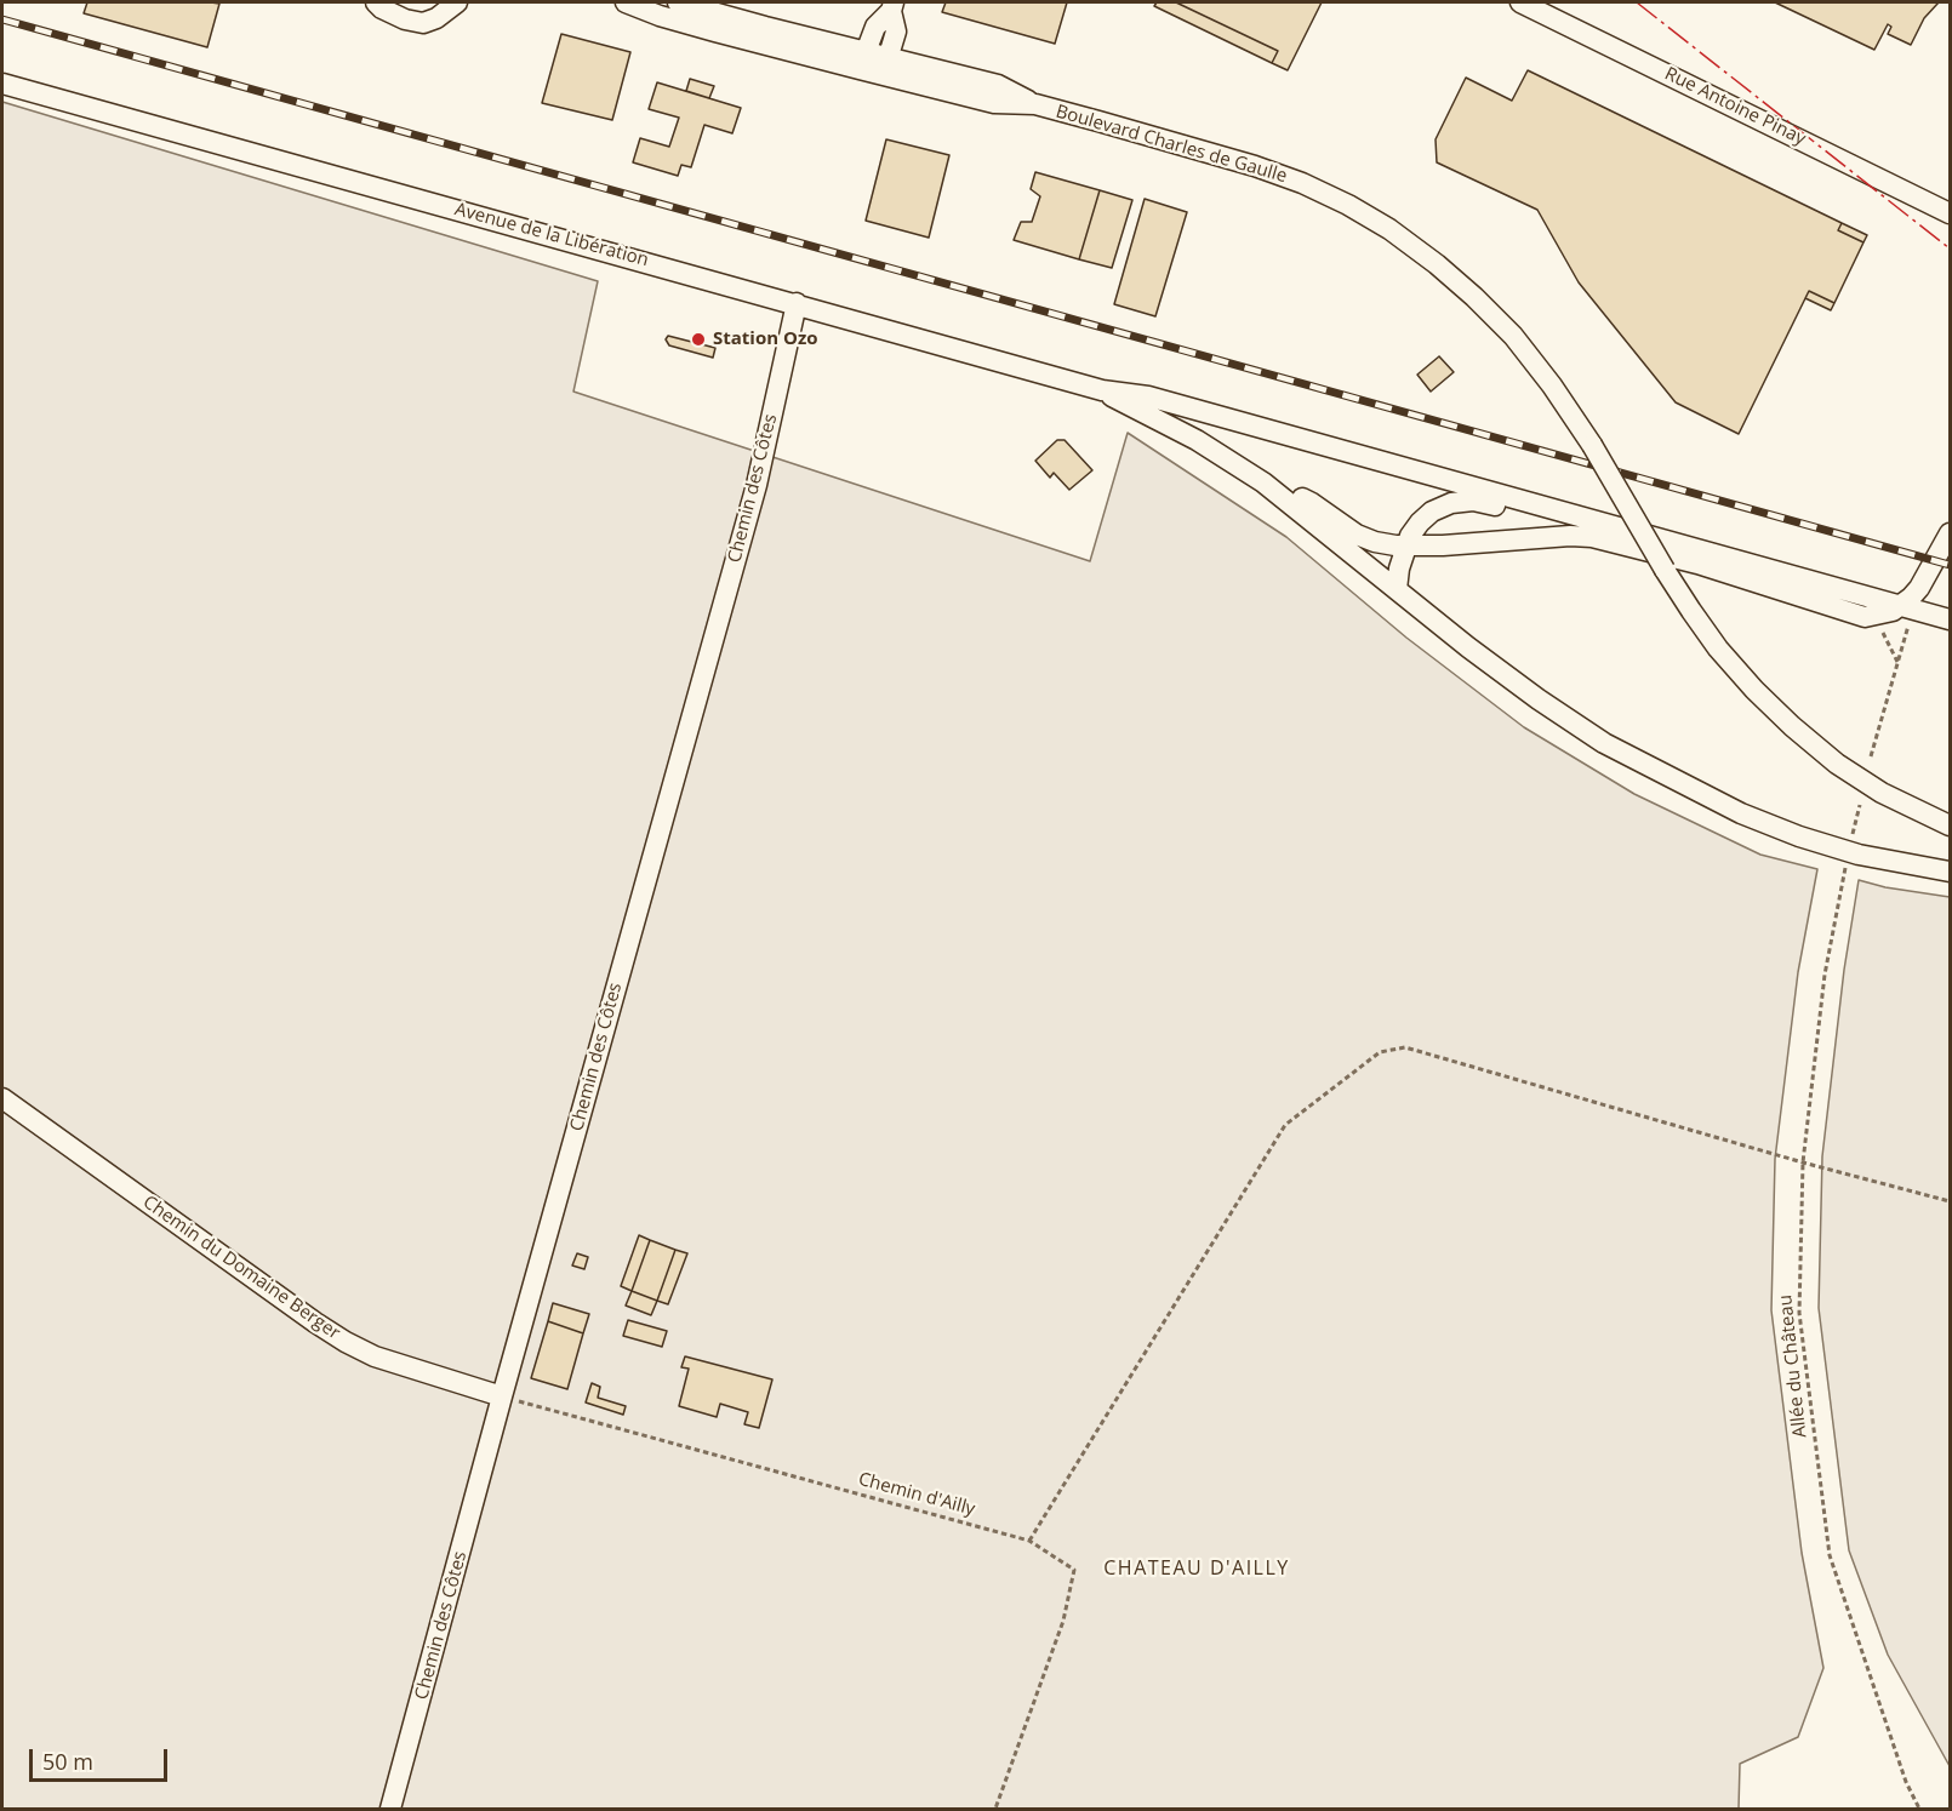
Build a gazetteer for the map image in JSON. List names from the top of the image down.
{
  "streets": {
    "street": [
      "Rue Antoine Pinay",
      "Boulevard Charles de Gaulle",
      "Avenue de la Libération",
      "Chemin des Côtes",
      "Chemin du Domaine Berger"
    ],
    "path": ["Allée du Château", "Chemin d'Ailly"]
  },
  "crossings": [
    ["Avenue de la Libération", "Chemin des Côtes"],
    ["Chemin des Côtes", "Chemin du Domaine Berger"],
    ["Chemin des Côtes", "Chemin d'Ailly"],
    ["Chemin du Domaine Berger", "Chemin d'Ailly"]
  ],
  "districts": ["CHATEAU D'AILLY"],
  "places": ["Station Ozo"],
  "scale_bar": "50 m"
}
